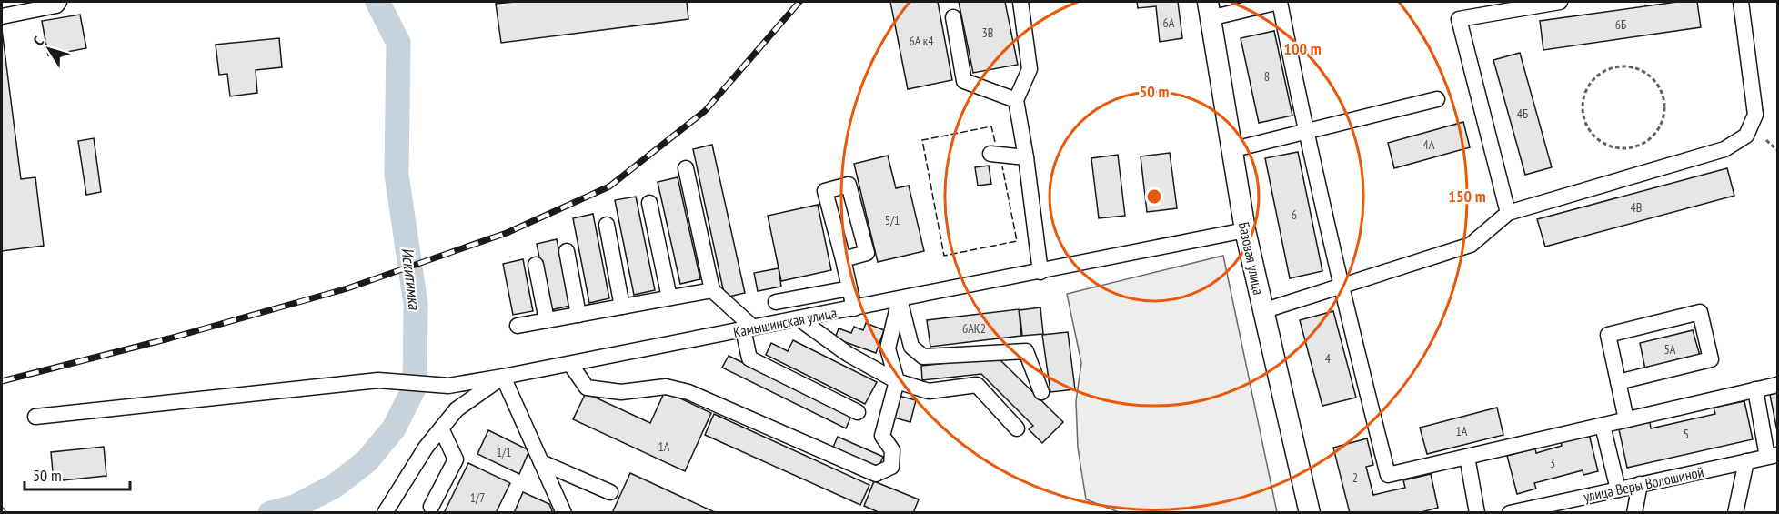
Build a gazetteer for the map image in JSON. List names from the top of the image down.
{
  "streets": {
    "main road": ["Базовая улица"],
    "street": ["Камышинская улица", "улица Веры Волошиной"]
  },
  "crossings": [
    ["Базовая улица", "Камышинская улица"]
  ],
  "water": ["Искитимка"],
  "house_numbers": [
    "6А",
    "6Б",
    "3В",
    "6А к4",
    "8",
    "4Б",
    "4А",
    "4В",
    "6",
    "5/1",
    "6АК2",
    "5А",
    "4",
    "1А",
    "5",
    "1А",
    "1/1",
    "3",
    "2",
    "1/7"
  ],
  "scale_bar": "50 m",
  "north": "top left",
  "rings": ["100 m", "50 m", "150 m"]
}
